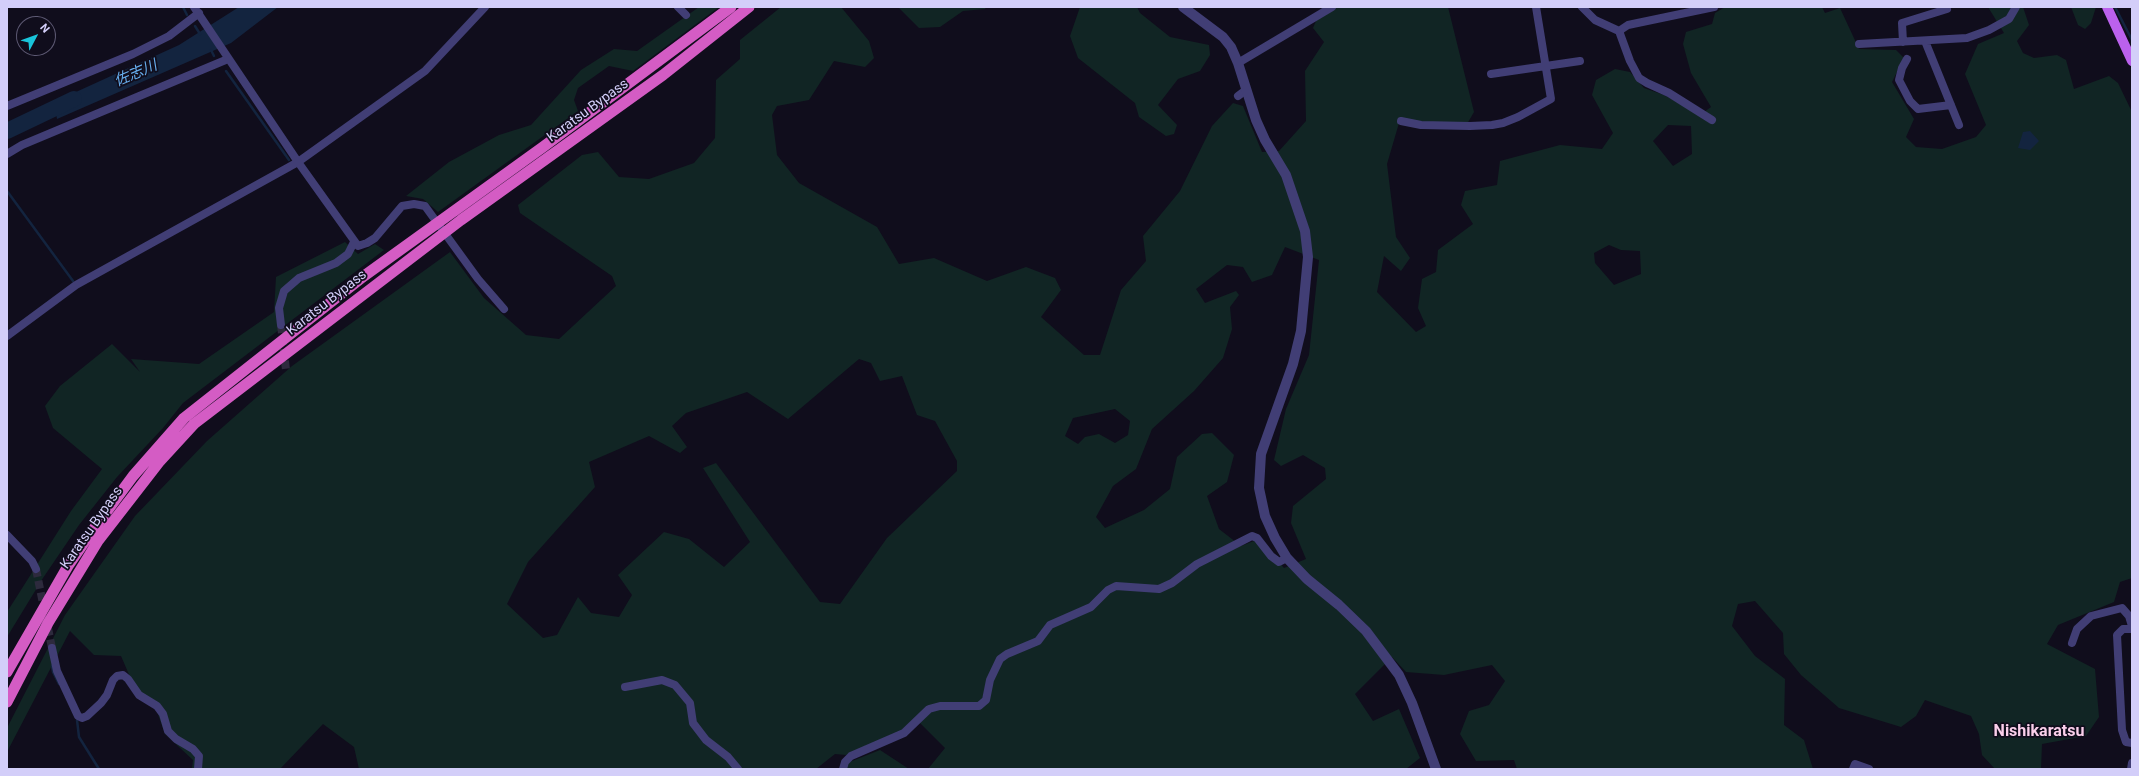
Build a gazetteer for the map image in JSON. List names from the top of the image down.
{
  "streets": {
    "highway": ["Karatsu Bypass"]
  },
  "districts": ["Nishikaratsu"],
  "water": ["佐志川"],
  "north": "top right"
}
